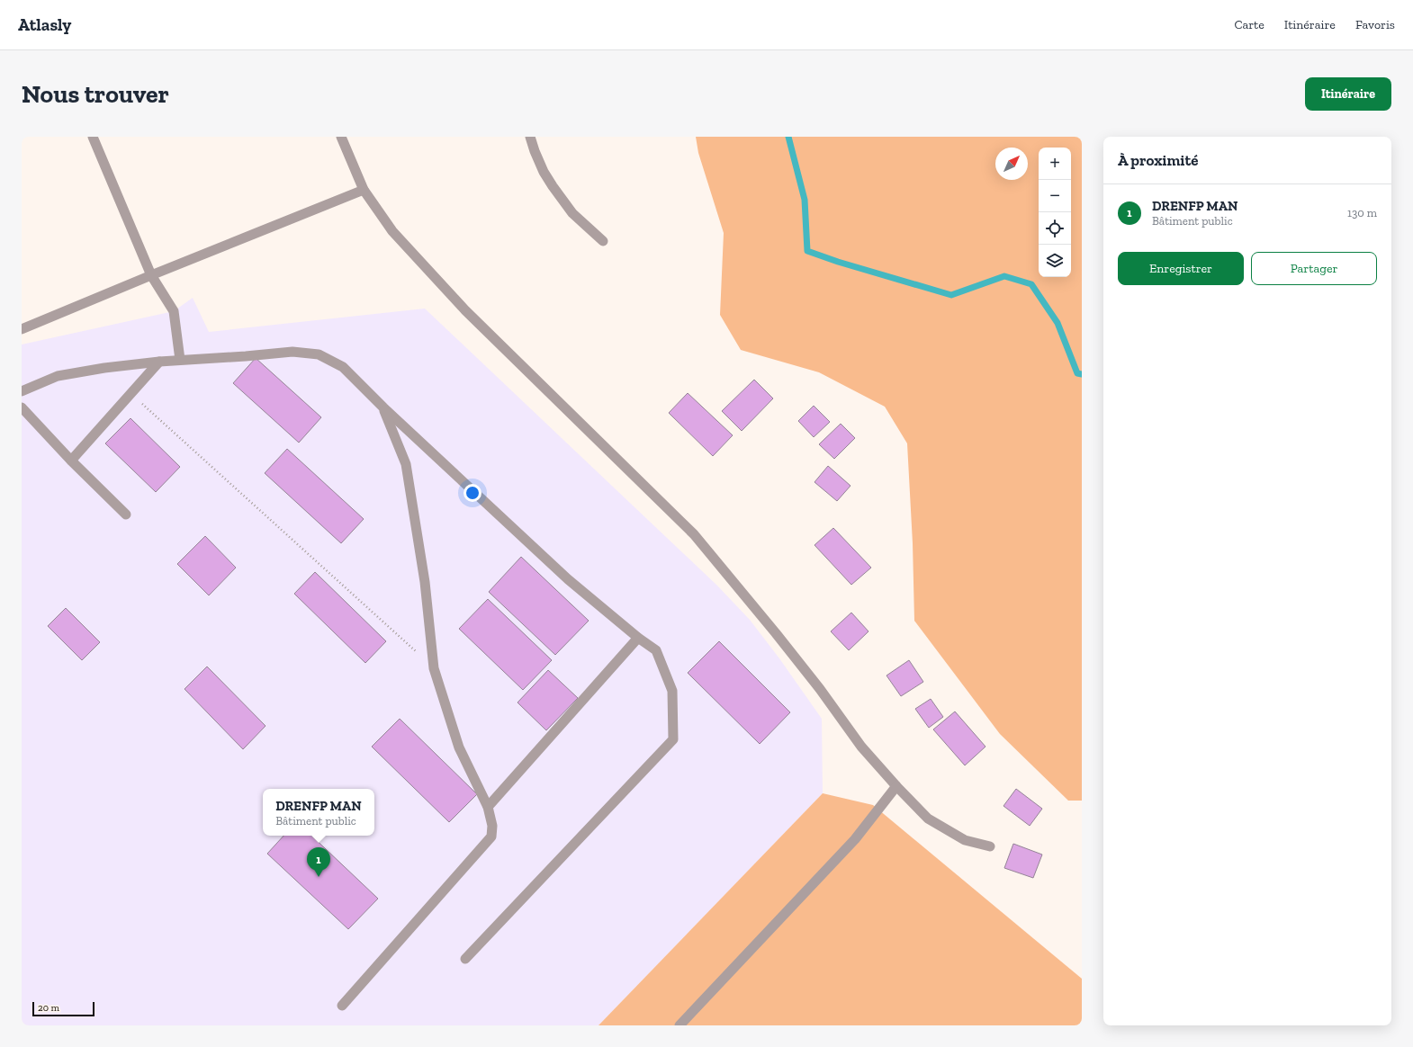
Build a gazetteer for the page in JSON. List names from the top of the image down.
{
  "scale_bar": "20 m",
  "north": "top right",
  "page": {
    "header": "Atlasly",
    "nav": ["Carte", "Itinéraire", "Favoris"],
    "buttons": [
      "Itinéraire",
      ["Enregistrer", "Partager"]
    ],
    "title": "Nous trouver",
    "heading": "À proximité",
    "map_buttons": ["+", "−"],
    "list": [
      {
        "mark": "1",
        "name": "DRENFP MAN",
        "note": "Bâtiment public",
        "value": "130 m"
      }
    ],
    "popup": ["DRENFP MAN", "Bâtiment public"],
    "pins": "1",
    "scale": "20 m"
  }
}
